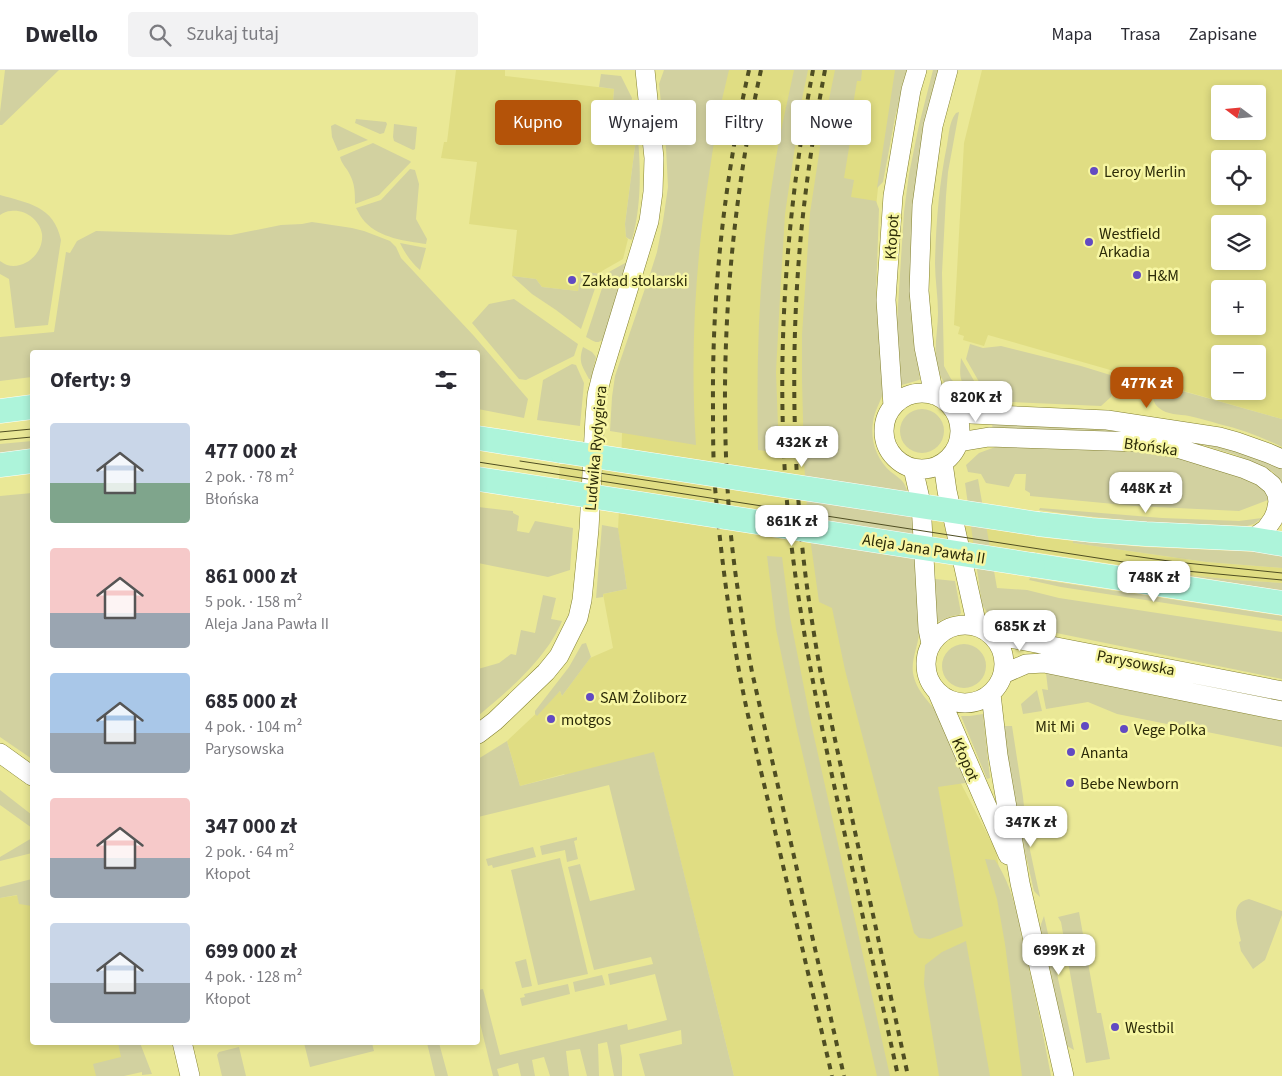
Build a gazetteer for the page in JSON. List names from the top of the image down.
{
  "streets": {
    "main road": ["Aleja Jana Pawła II"],
    "street": [
      "Kłopot",
      "Błońska",
      "Ludwika Rydygiera",
      "Parysowska"
    ]
  },
  "crossings": [
    ["Kłopot", "Błońska"],
    ["Kłopot", "Parysowska"]
  ],
  "places": [
    "Leroy Merlin",
    "Westfield Arkadia",
    "H&M",
    "Zakład stolarski",
    "SAM Żoliborz",
    "motgos",
    "Mit Mi",
    "Vege Polka",
    "Ananta",
    "Bebe Newborn",
    "Westbil"
  ],
  "north": "left",
  "page": {
    "header": "Dwello",
    "search": "Szukaj tutaj",
    "nav": ["Mapa", "Trasa", "Zapisane"],
    "map_buttons": ["+", "−"],
    "chip": [
      "Kupno",
      "Wynajem",
      "Filtry",
      "Nowe"
    ],
    "heading": "Oferty: 9",
    "price": [
      "477K zł",
      "820K zł",
      "432K zł",
      "448K zł",
      "861K zł",
      "748K zł",
      "685K zł",
      "347K zł",
      "699K zł"
    ],
    "list": [
      {
        "name": "477 000 zł",
        "note": "2 pok. · 78 m² · Błońska"
      },
      {
        "name": "861 000 zł",
        "note": "5 pok. · 158 m² · Aleja Jana Pawła II"
      },
      {
        "name": "685 000 zł",
        "note": "4 pok. · 104 m² · Parysowska"
      },
      {
        "name": "347 000 zł",
        "note": "2 pok. · 64 m² · Kłopot"
      },
      {
        "name": "699 000 zł",
        "note": "4 pok. · 128 m² · Kłopot"
      }
    ]
  }
}
